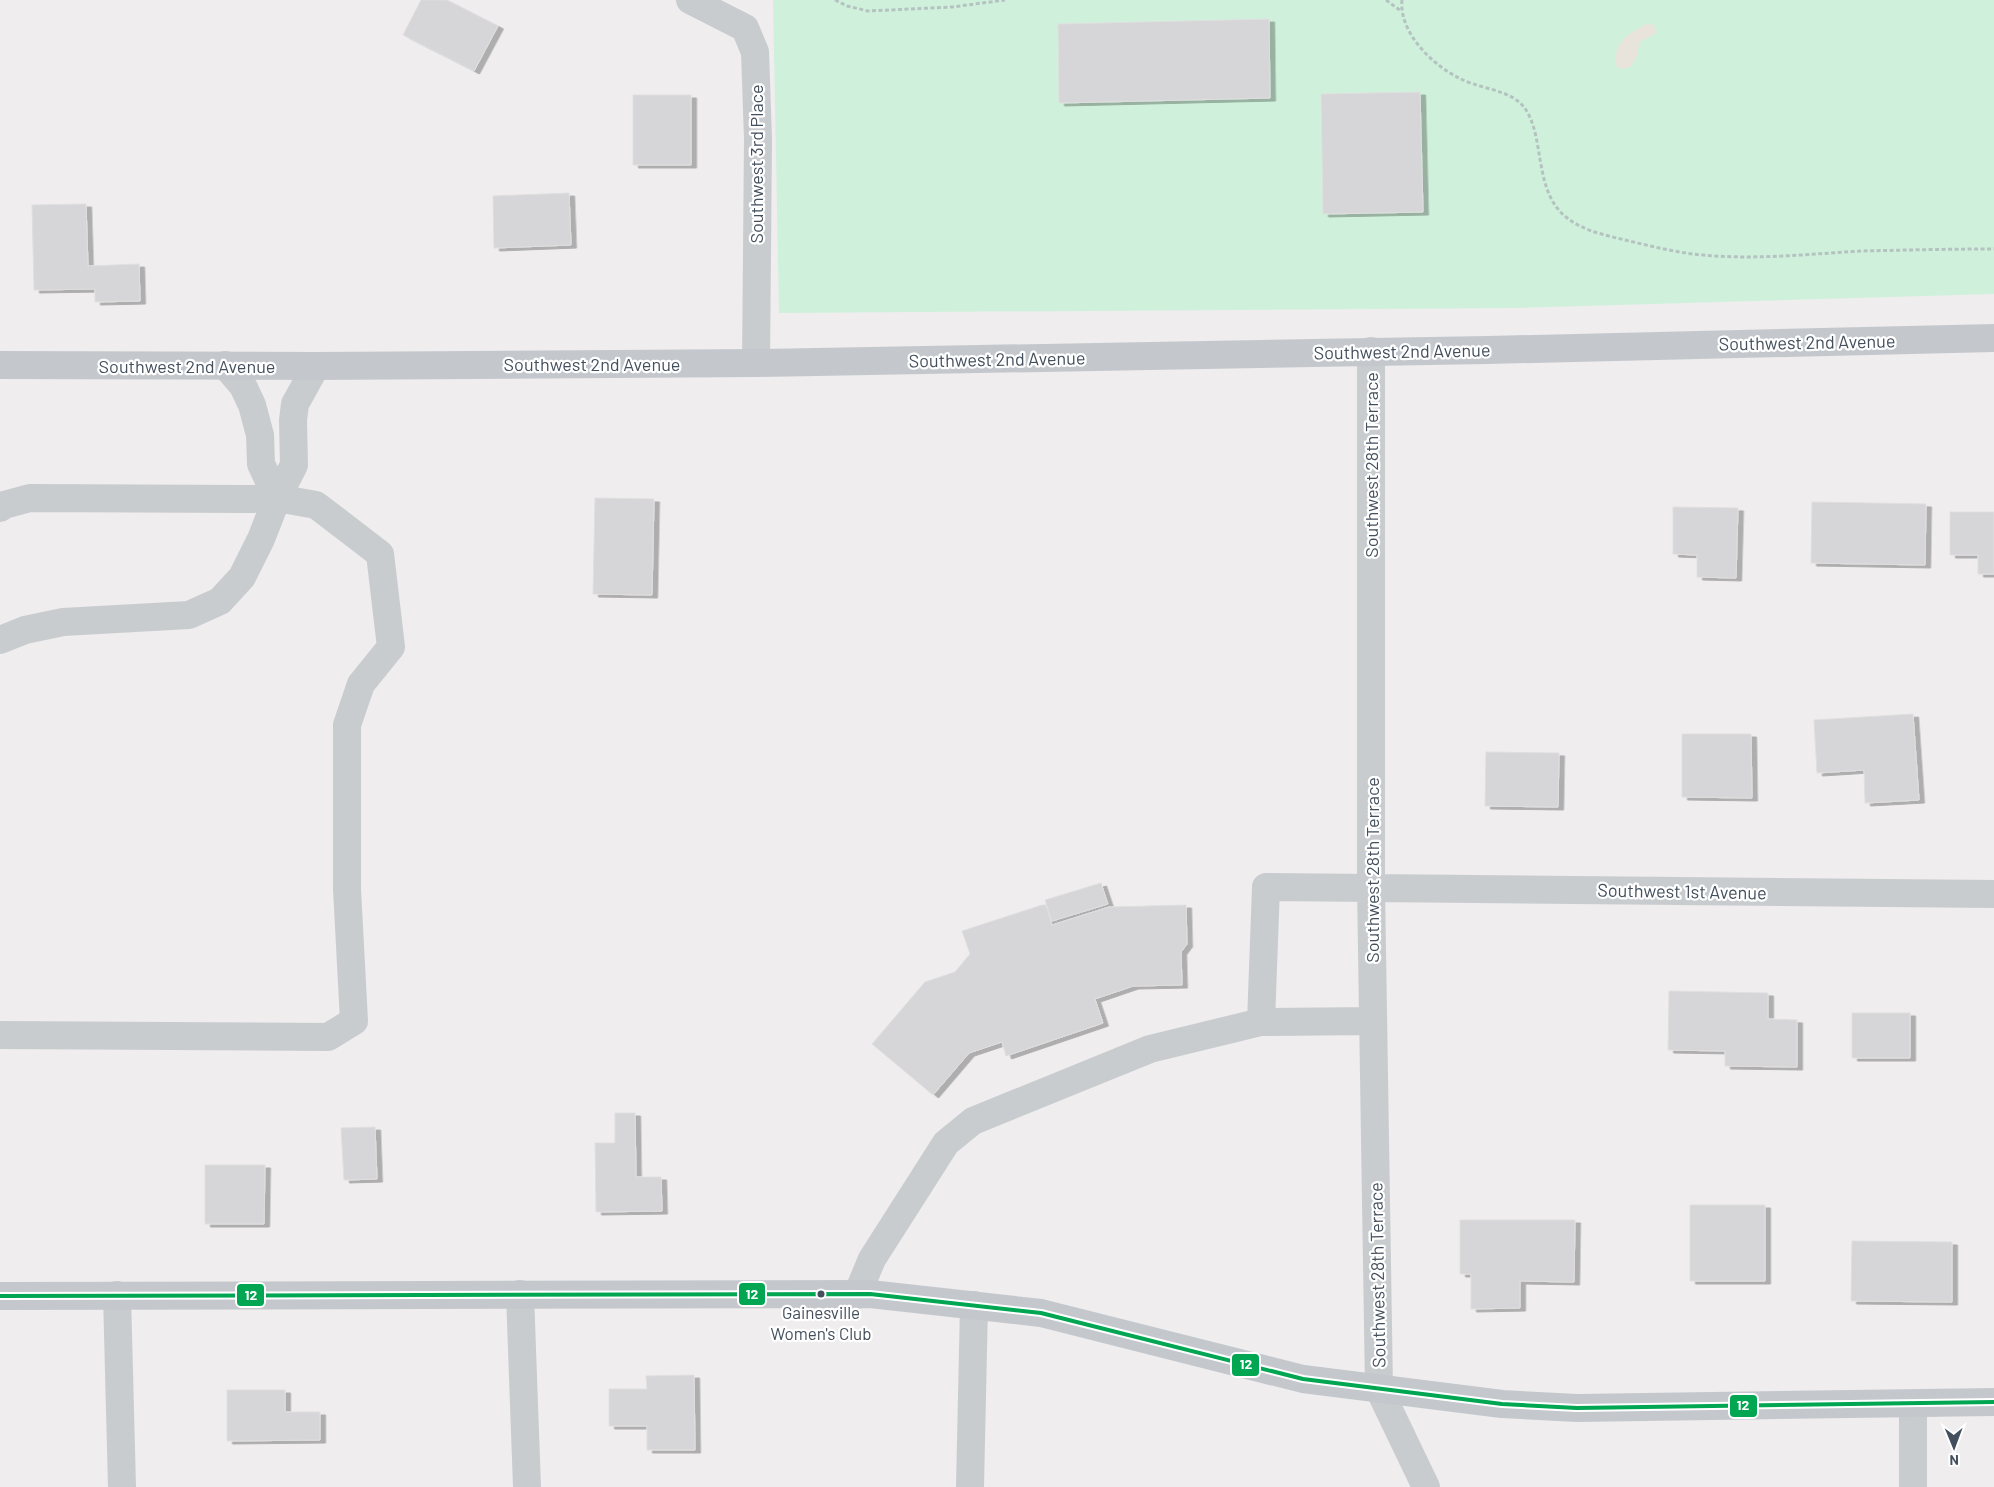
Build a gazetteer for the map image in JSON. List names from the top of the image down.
{
  "streets": {
    "main road": ["Southwest 2nd Avenue"],
    "street": ["Southwest 3rd Place", "Southwest 28th Terrace", "Southwest 1st Avenue"]
  },
  "crossings": [
    ["Southwest 3rd Place", "Southwest 2nd Avenue"],
    ["Southwest 2nd Avenue", "Southwest 28th Terrace"],
    ["Southwest 28th Terrace", "Southwest 1st Avenue"]
  ],
  "places": ["Gainesville Women's Club"],
  "lines": ["transit line 12"],
  "north": "bottom"
}
